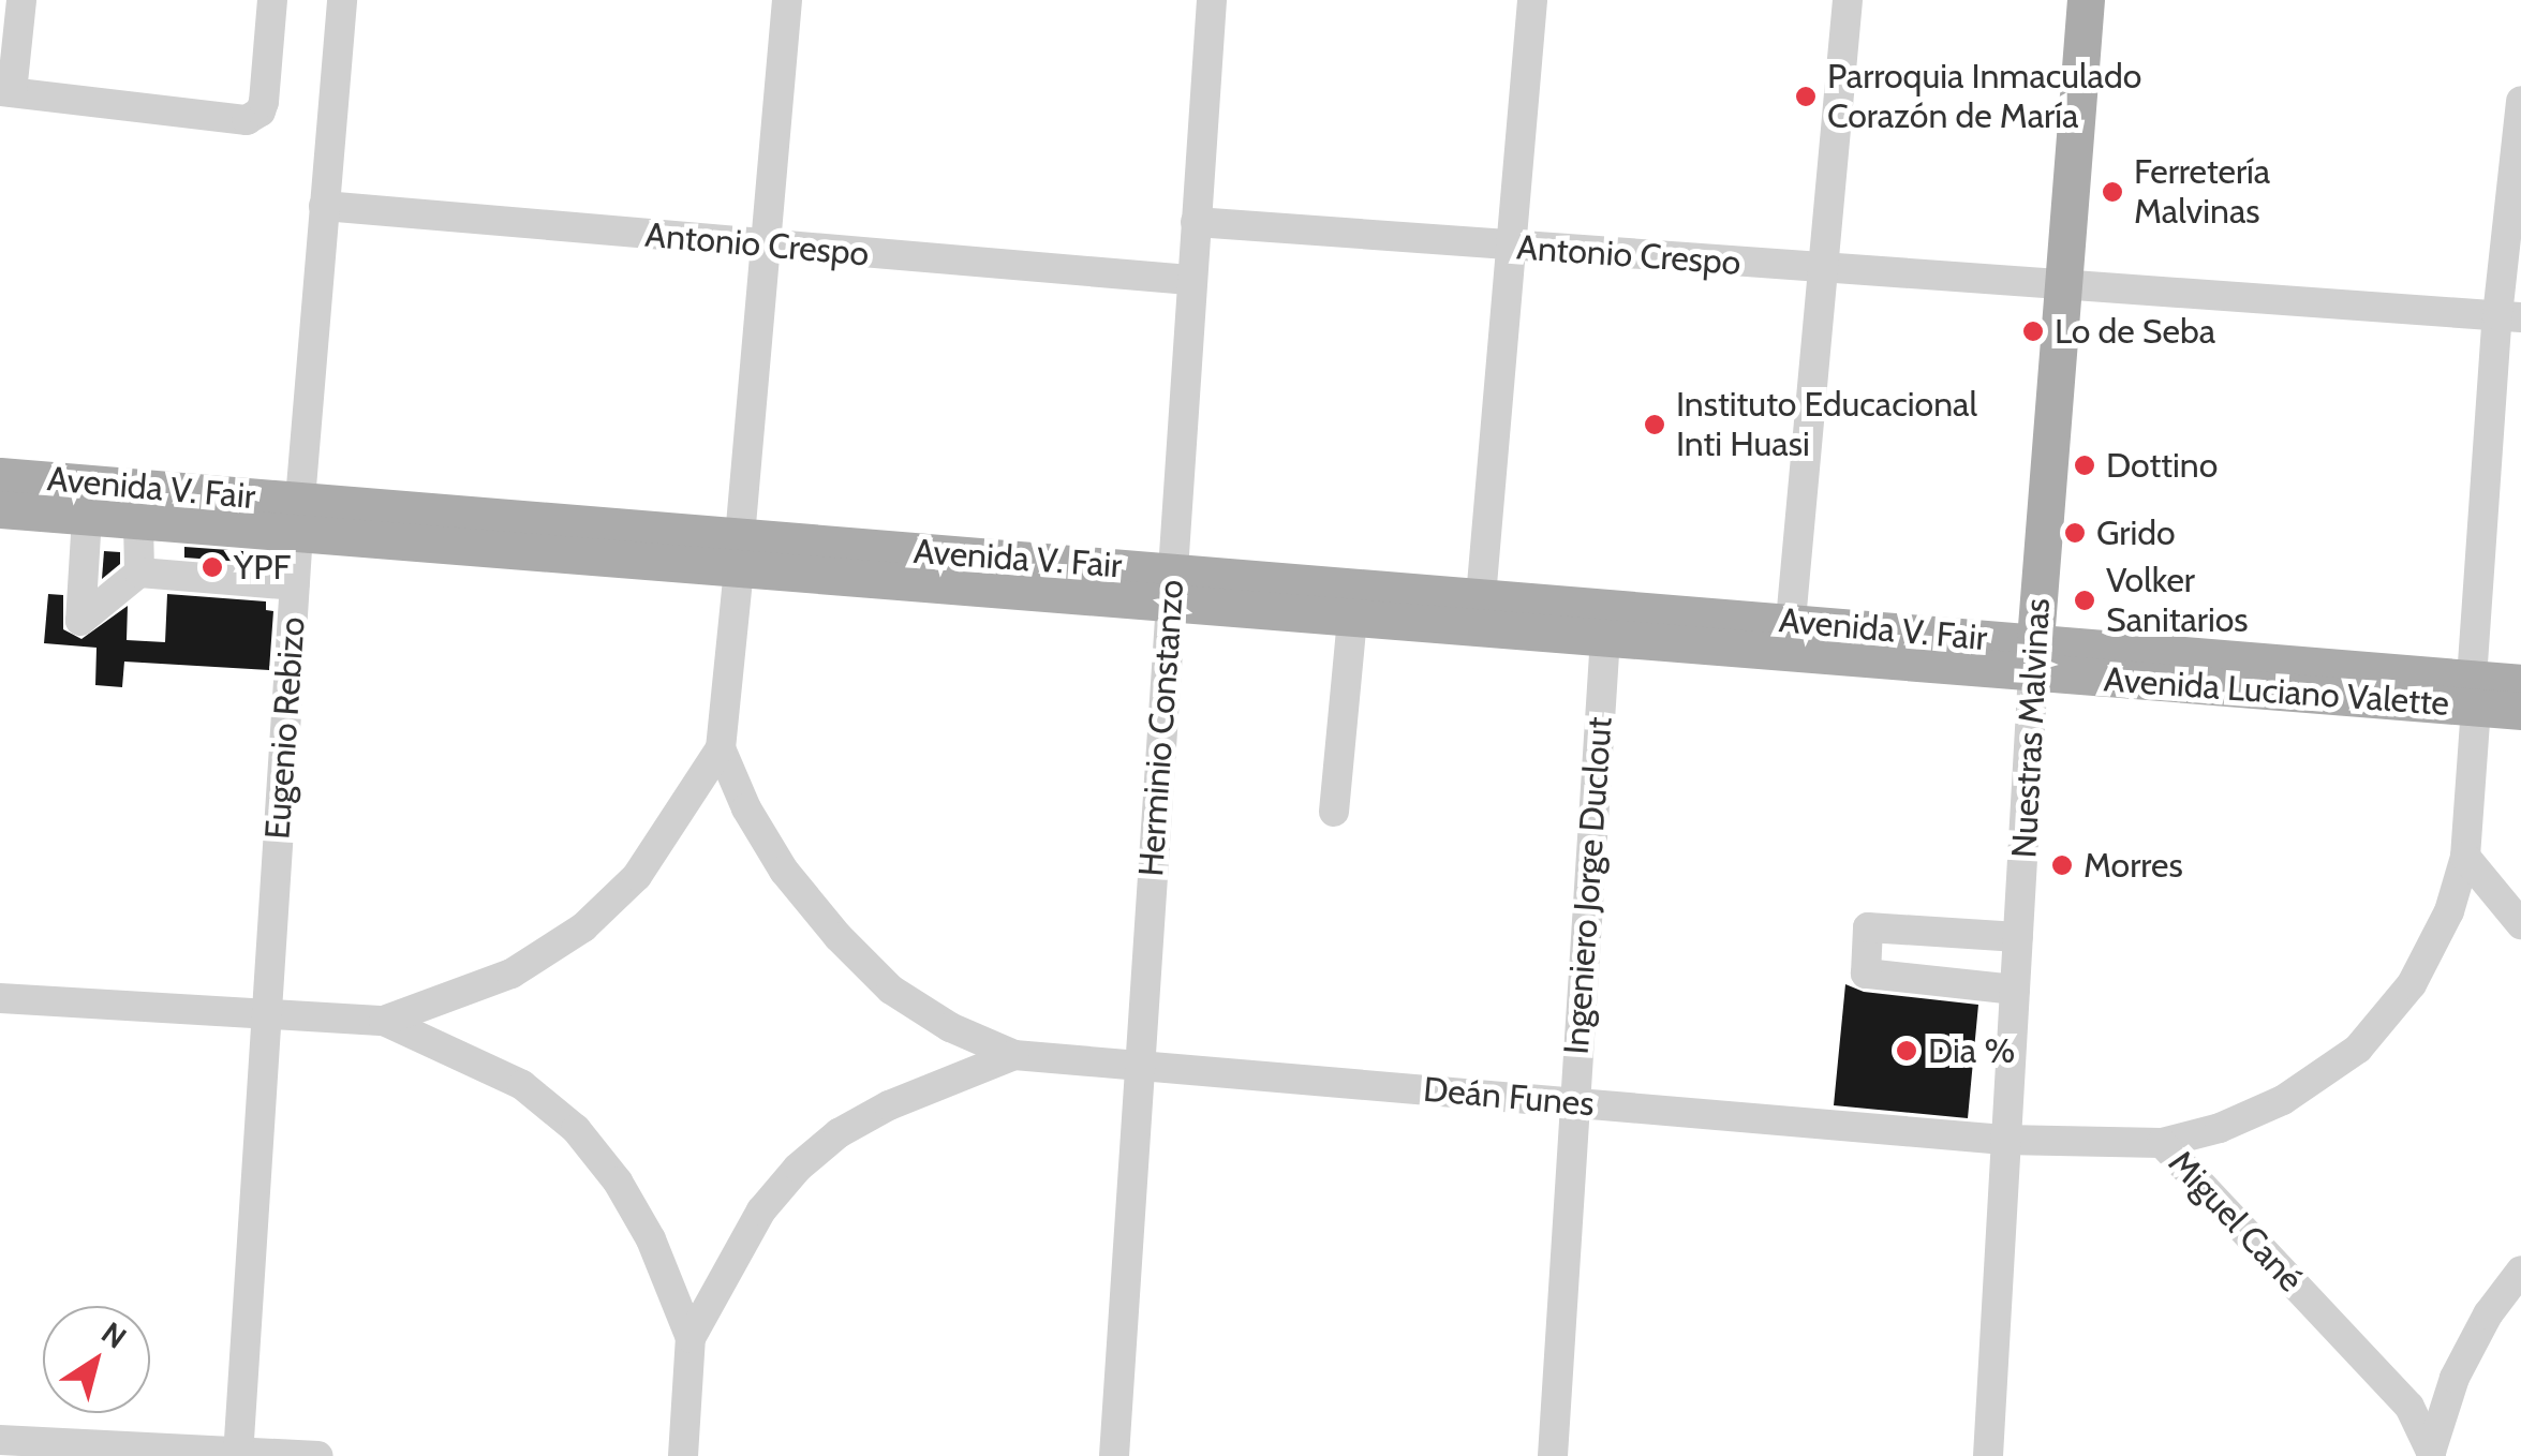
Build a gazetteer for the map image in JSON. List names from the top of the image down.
{
  "streets": {
    "main road": ["Avenida V. Fair", "Avenida Luciano Valette", "Nuestras Malvinas"],
    "street": [
      "Antonio Crespo",
      "Eugenio Rebizo",
      "Herminio Constanzo",
      "Ingeniero Jorge Duclout",
      "Deán Funes",
      "Miguel Cané"
    ]
  },
  "crossings": [
    ["Antonio Crespo", "Eugenio Rebizo"],
    ["Antonio Crespo", "Herminio Constanzo"],
    ["Antonio Crespo", "Nuestras Malvinas"],
    ["Antonio Crespo", "Miguel Cané"],
    ["Avenida V. Fair", "Avenida Luciano Valette"],
    ["Avenida V. Fair", "Eugenio Rebizo"],
    ["Avenida V. Fair", "Herminio Constanzo"],
    ["Avenida V. Fair", "Nuestras Malvinas"],
    ["Avenida V. Fair", "Ingeniero Jorge Duclout"],
    ["Avenida Luciano Valette", "Nuestras Malvinas"],
    ["Avenida Luciano Valette", "Miguel Cané"],
    ["Herminio Constanzo", "Deán Funes"],
    ["Nuestras Malvinas", "Deán Funes"],
    ["Ingeniero Jorge Duclout", "Deán Funes"],
    ["Deán Funes", "Miguel Cané"]
  ],
  "places": [
    "Parroquia Inmaculado Corazón de María",
    "Ferretería Malvinas",
    "Lo de Seba",
    "Instituto Educacional Inti Huasi",
    "Dottino",
    "Grido",
    "YPF",
    "Volker Sanitarios",
    "Morres",
    "Dia %"
  ],
  "north": "top right"
}
